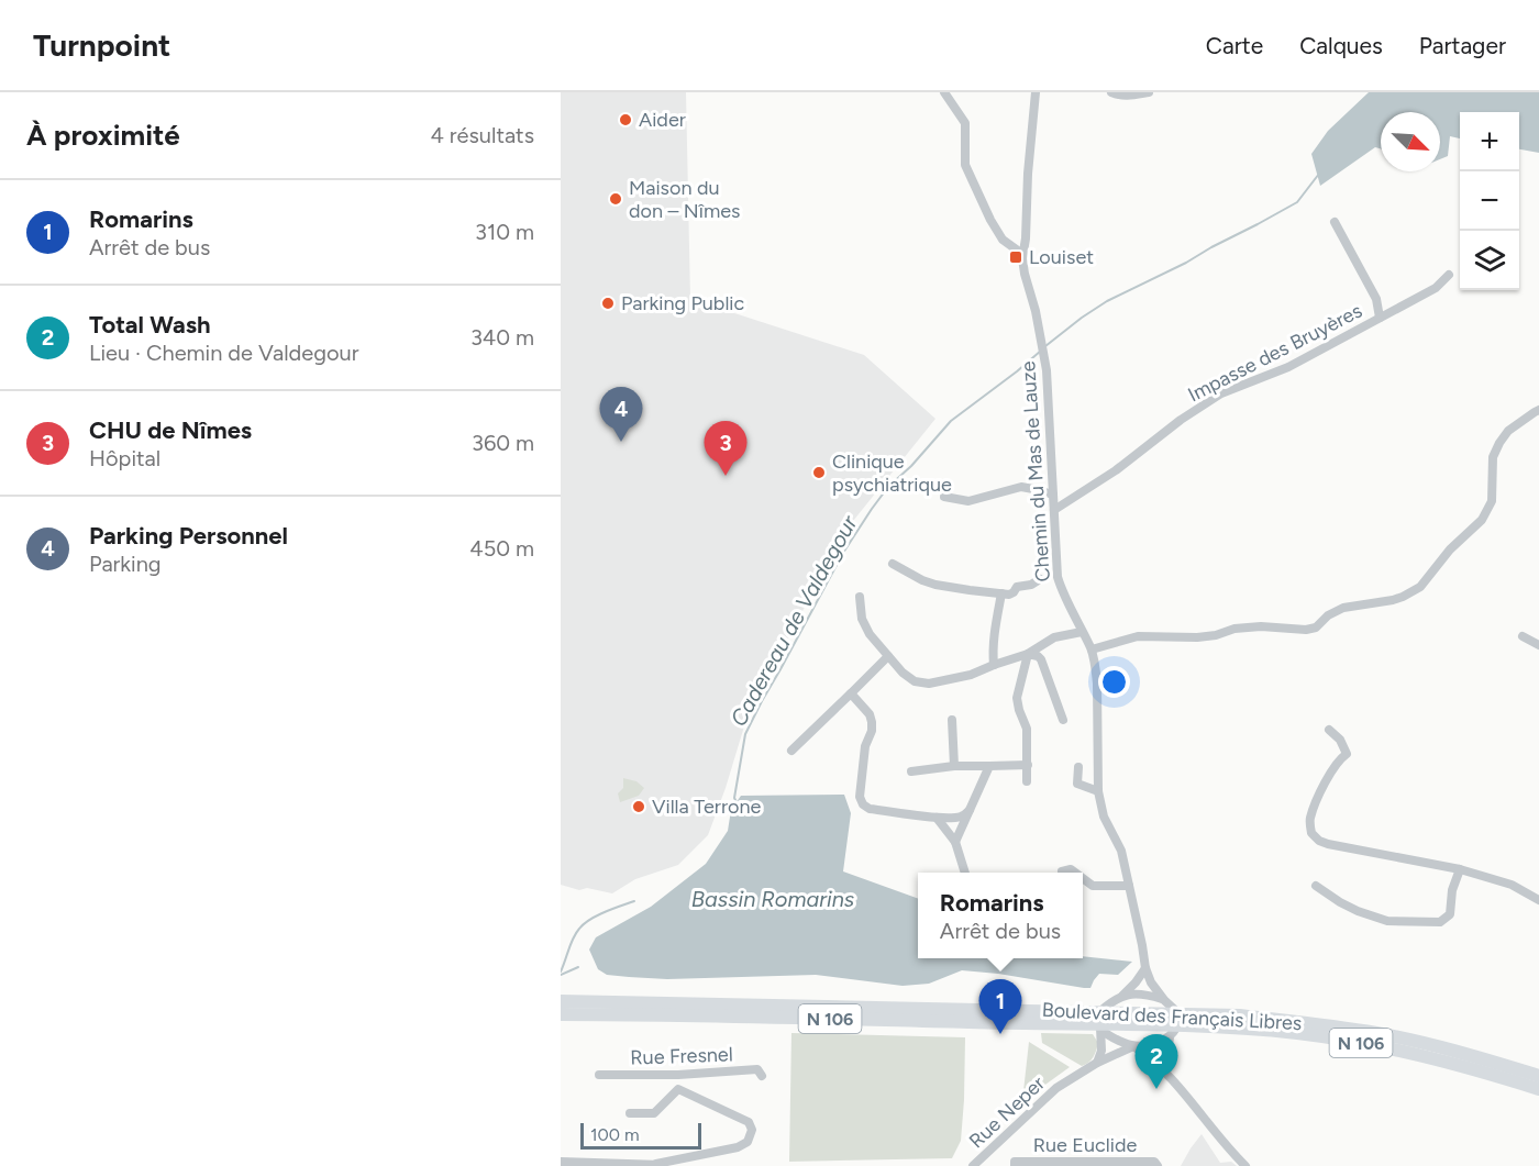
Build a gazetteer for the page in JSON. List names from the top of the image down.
{
  "streets": {
    "main road": ["Boulevard des Français Libres", "N 106"],
    "street": [
      "Impasse des Bruyères",
      "Chemin du Mas de Lauze",
      "Rue Fresnel",
      "Rue Neper",
      "Rue Euclide"
    ]
  },
  "crossings": [
    ["Impasse des Bruyères", "Chemin du Mas de Lauze"],
    ["Chemin du Mas de Lauze", "Boulevard des Français Libres"],
    ["Chemin du Mas de Lauze", "Rue Neper"],
    ["Boulevard des Français Libres", "Rue Neper"]
  ],
  "water": ["Cadereau de Valdegour", "Bassin Romarins"],
  "places": {
    "other": [
      "Aider",
      "Maison du don – Nîmes",
      "Parking Public",
      "Clinique psychiatrique",
      "Villa Terrone"
    ],
    "transit": ["Louiset"]
  },
  "scale_bar": "100 m",
  "north": "bottom right",
  "page": {
    "header": "Turnpoint",
    "nav": ["Carte", "Calques", "Partager"],
    "heading": ["À proximité", "4 résultats"],
    "map_buttons": ["+", "−"],
    "list": [
      {
        "mark": "1",
        "name": "Romarins",
        "note": "Arrêt de bus",
        "value": "310 m"
      },
      {
        "mark": "2",
        "name": "Total Wash",
        "note": "Lieu · Chemin de Valdegour",
        "value": "340 m"
      },
      {
        "mark": "3",
        "name": "CHU de Nîmes",
        "note": "Hôpital",
        "value": "360 m"
      },
      {
        "mark": "4",
        "name": "Parking Personnel",
        "note": "Parking",
        "value": "450 m"
      }
    ],
    "pins": [
      "4",
      "3",
      "1",
      "2"
    ],
    "popup": ["Romarins", "Arrêt de bus"],
    "scale": "100 m"
  }
}
